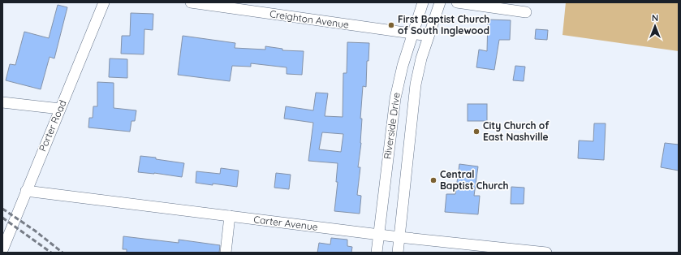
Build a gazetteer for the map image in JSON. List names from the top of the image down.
{
  "streets": {
    "street": [
      "Creighton Avenue",
      "Porter Road",
      "Riverside Drive",
      "Carter Avenue"
    ]
  },
  "crossings": [
    ["Creighton Avenue", "Riverside Drive"],
    ["Porter Road", "Carter Avenue"],
    ["Riverside Drive", "Carter Avenue"]
  ],
  "places": ["First Baptist Church of South Inglewood", "City Church of East Nashville", "Central Baptist Church"],
  "north": "top"
}
